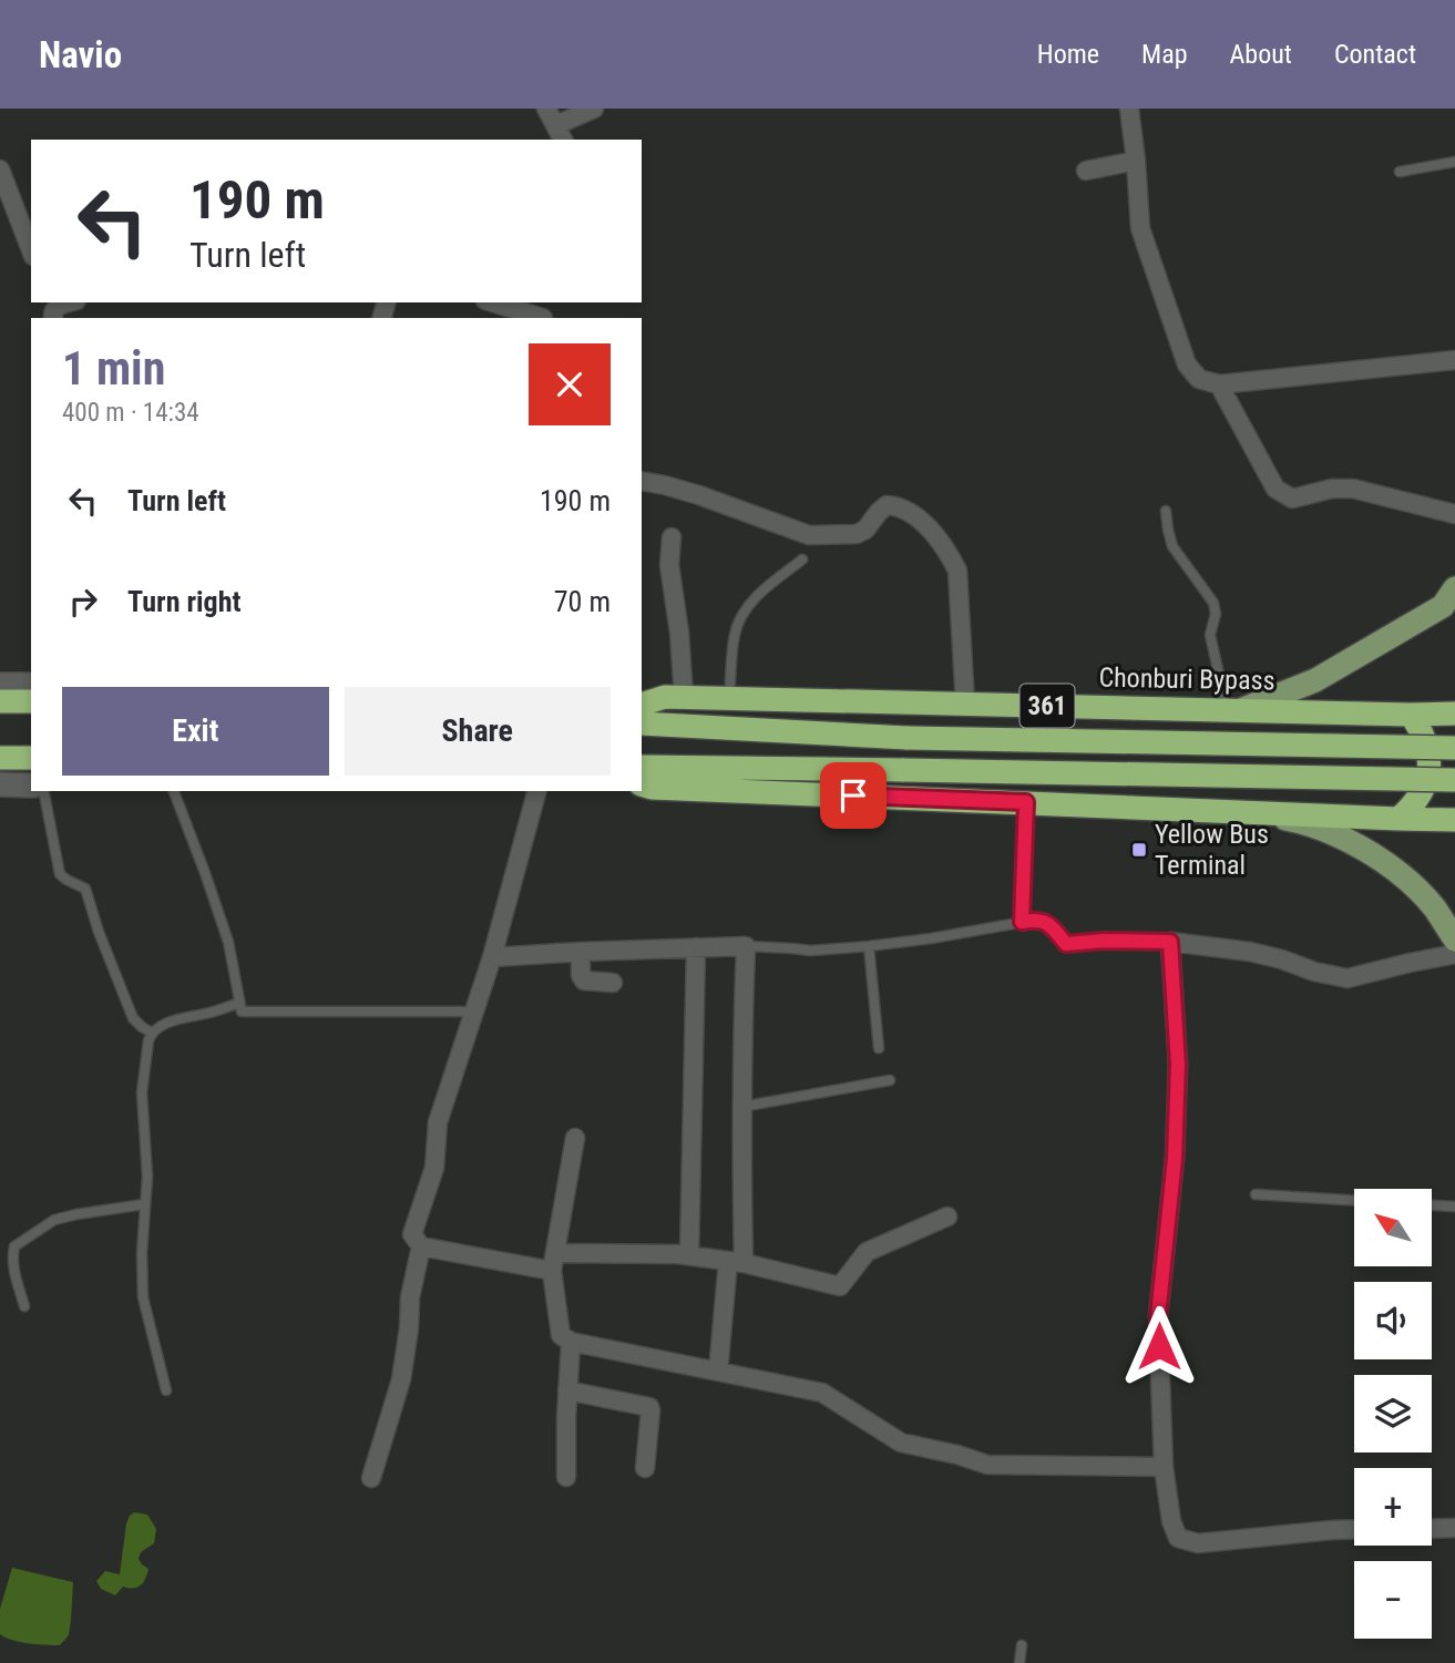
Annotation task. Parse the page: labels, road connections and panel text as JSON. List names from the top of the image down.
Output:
{
  "streets": {
    "highway": ["Chonburi Bypass", "361"]
  },
  "places": {
    "transit": ["Yellow Bus Terminal"]
  },
  "north": "top left",
  "page": {
    "header": "Navio",
    "nav": [
      "Home",
      "Map",
      "About",
      "Contact"
    ],
    "turn": ["190 m", "Turn left"],
    "heading": ["1 min", "400 m · 14:34"],
    "list": [
      {
        "name": "Turn left",
        "value": "190 m"
      },
      {
        "name": "Turn right",
        "value": "70 m"
      }
    ],
    "buttons": ["Exit", "Share"],
    "map_buttons": ["+", "−"]
  }
}
